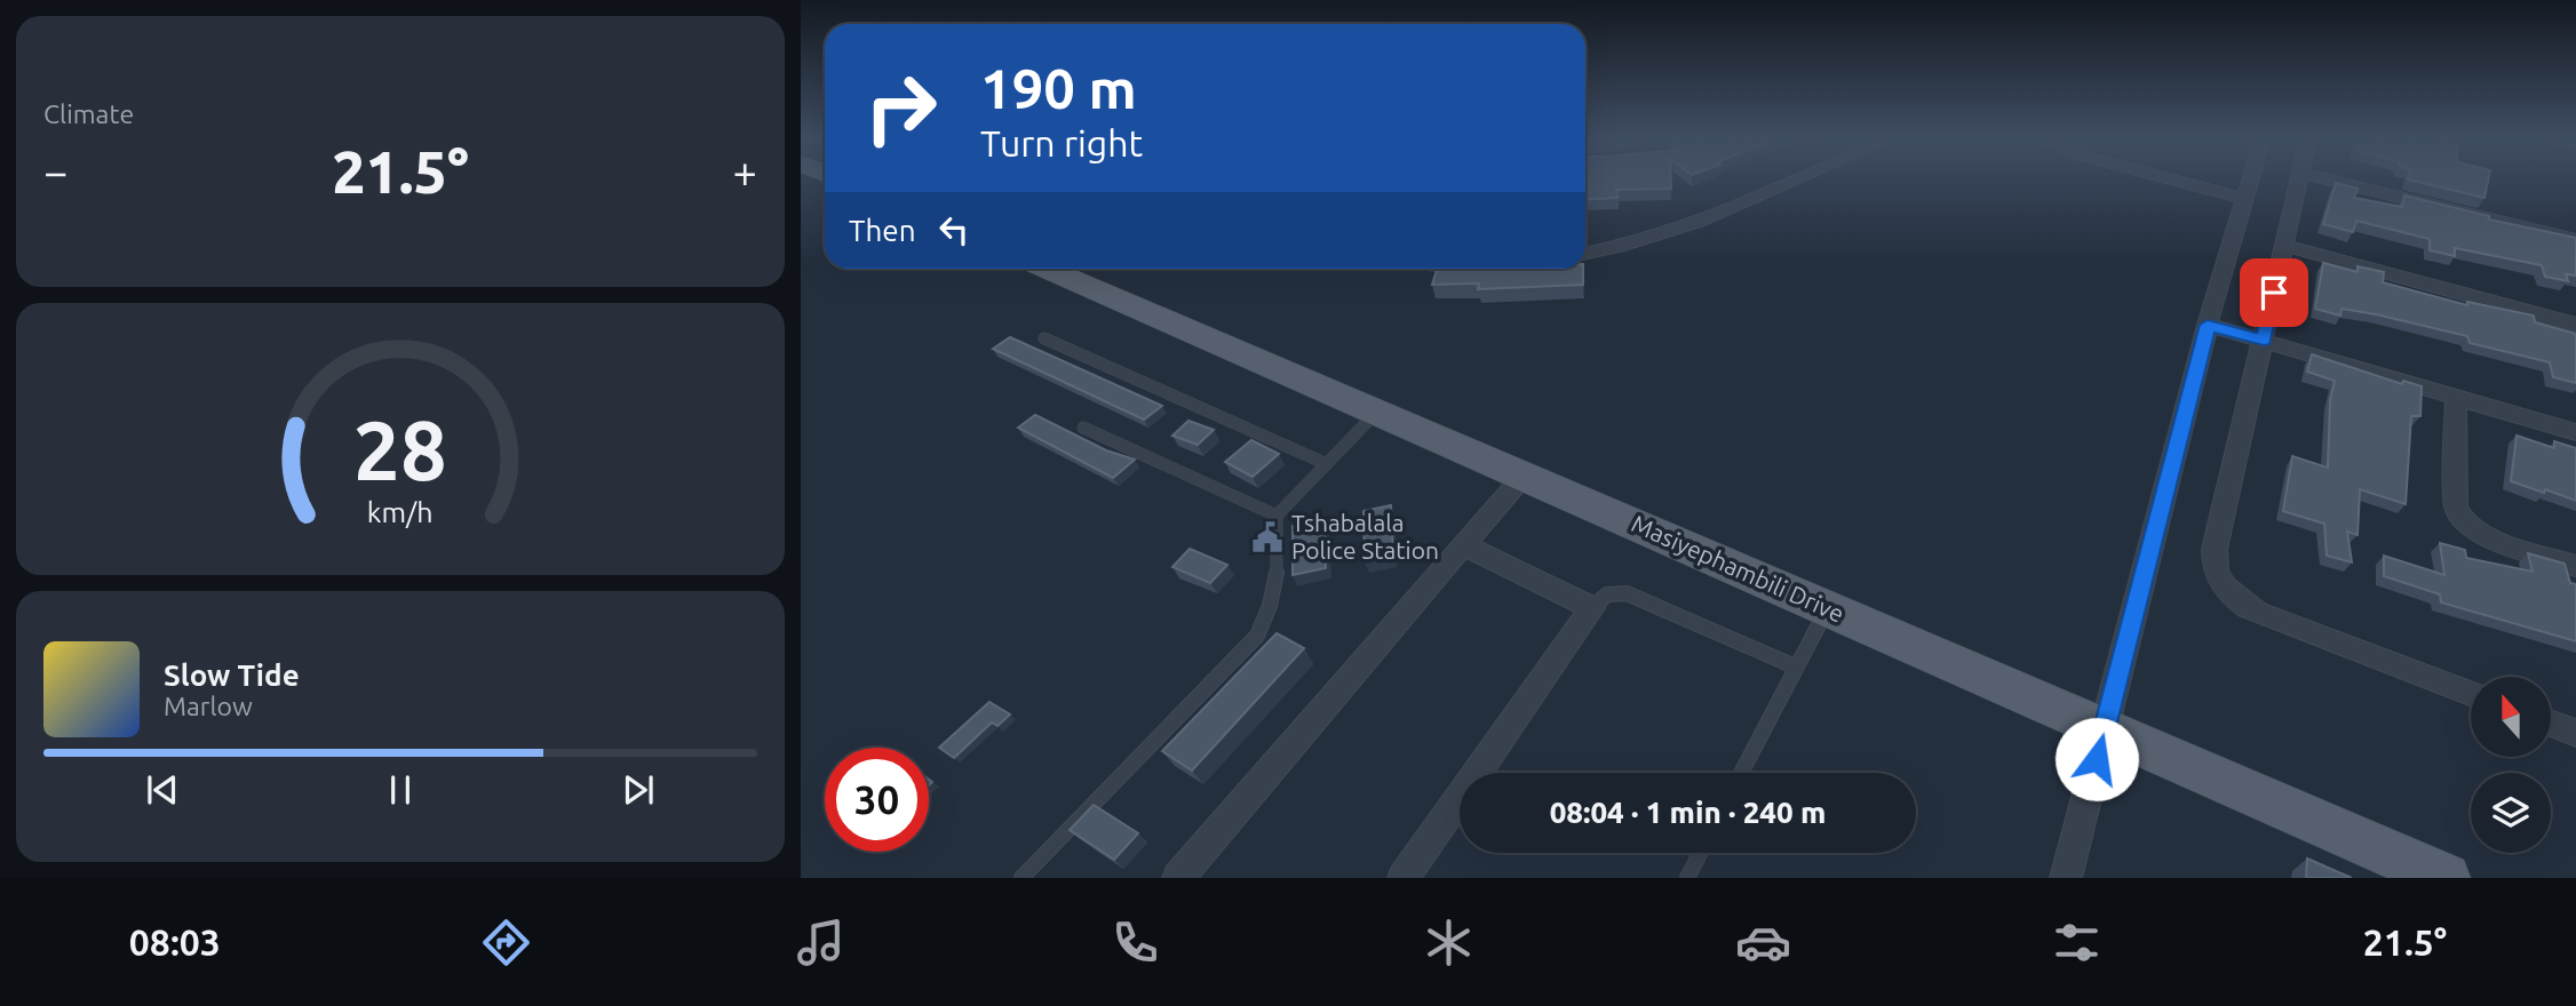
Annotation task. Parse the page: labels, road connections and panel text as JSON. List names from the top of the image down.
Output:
{
  "streets": {
    "main road": ["Masiyephambili Drive"]
  },
  "places": {
    "public building": ["Tshabalala Police Station"]
  },
  "north": "top",
  "page": {
    "tile": "Climate",
    "turn": ["190 m", "Turn right"],
    "heat": ["−", "21.5°", "+"],
    "then": "Then",
    "song": ["Slow Tide", "Marlow"],
    "limit": "30",
    "trip": "08:04 · 1 min · 240 m",
    "tabs": ["08:03", "21.5°"],
    "gauge": ["28", "km/h"]
  }
}
